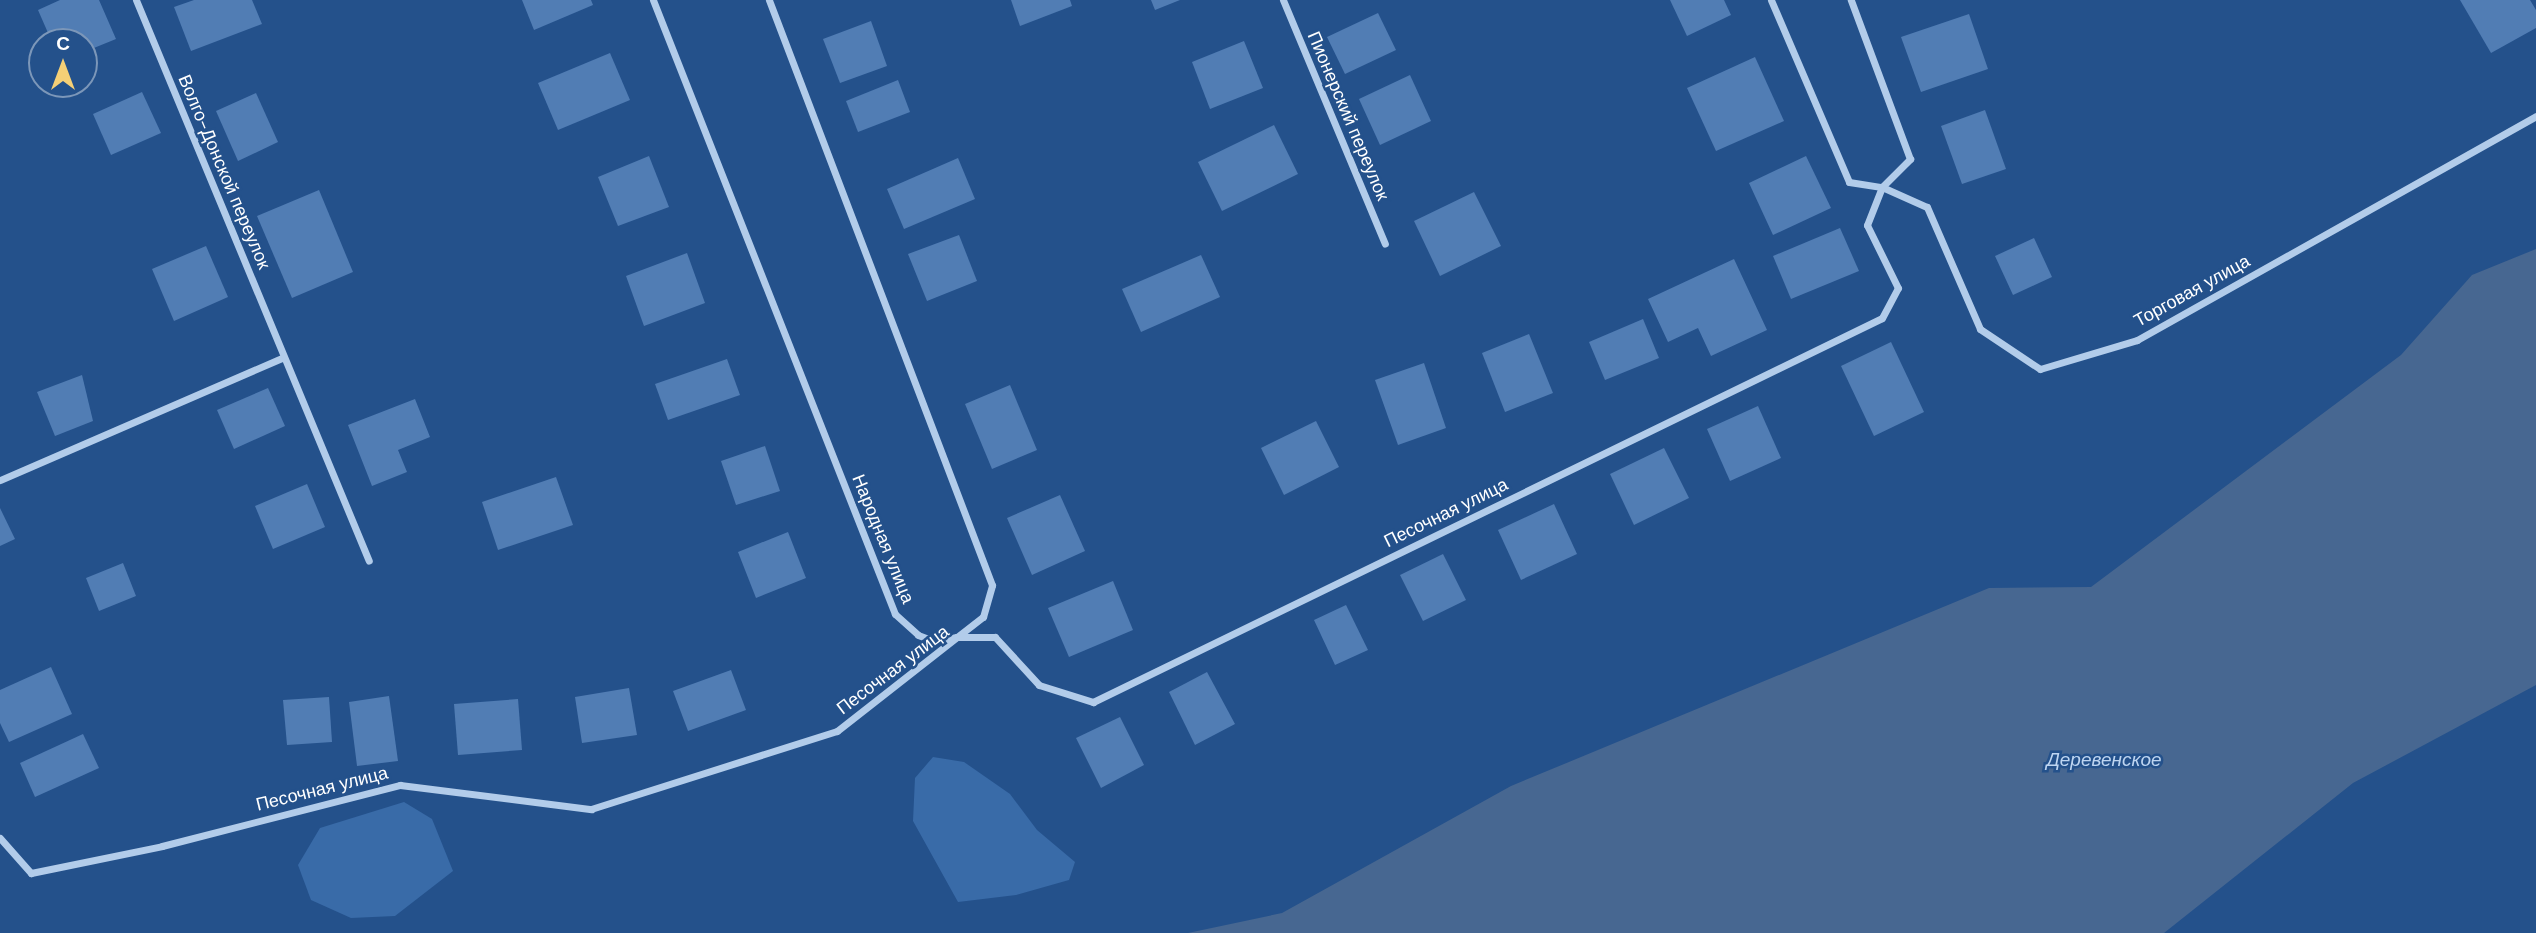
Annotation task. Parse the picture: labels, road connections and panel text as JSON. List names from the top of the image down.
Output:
{
  "streets": {
    "street": [
      "Пионерский переулок",
      "Волго-Донской переулок",
      "Торговая улица",
      "Песочная улица",
      "Народная улица"
    ]
  },
  "crossings": [
    ["Торговая улица", "Песочная улица"],
    ["Песочная улица", "Народная улица"]
  ],
  "water": ["Деревенское"],
  "north": "top"
}
